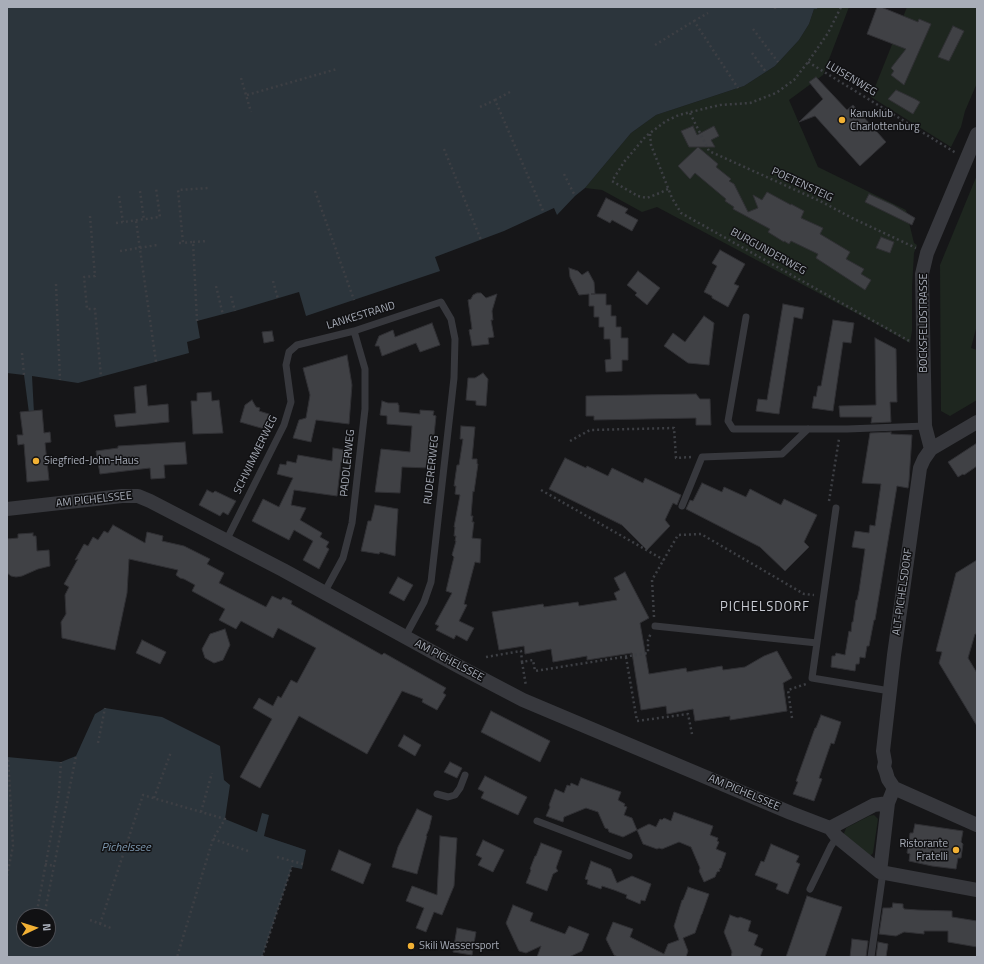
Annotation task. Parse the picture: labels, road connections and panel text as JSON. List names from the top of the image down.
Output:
{
  "streets": {
    "street": ["BOCKSFELDSTRASSE", "AM PICHELSSEE", "ALT-PICHELSDORF"],
    "lane": [
      "LANKESTRAND",
      "SCHWIMMERWEG",
      "PADDLERWEG",
      "RUDERERWEG"
    ],
    "path": ["LUISENWEG", "POETENSTEIG", "BURGUNDERWEG"]
  },
  "crossings": [
    ["LUISENWEG", "BOCKSFELDSTRASSE"],
    ["POETENSTEIG", "BOCKSFELDSTRASSE"],
    ["BURGUNDERWEG", "BOCKSFELDSTRASSE"],
    ["LANKESTRAND", "SCHWIMMERWEG"],
    ["LANKESTRAND", "PADDLERWEG"],
    ["LANKESTRAND", "RUDERERWEG"],
    ["BOCKSFELDSTRASSE", "ALT-PICHELSDORF"],
    ["SCHWIMMERWEG", "AM PICHELSSEE"],
    ["PADDLERWEG", "AM PICHELSSEE"],
    ["RUDERERWEG", "AM PICHELSSEE"]
  ],
  "districts": ["PICHELSDORF"],
  "water": ["Pichelssee"],
  "places": [
    "Kanuklub Charlottenburg",
    "Siegfried-John-Haus",
    "Ristorante Fratelli",
    "Skili Wassersport"
  ],
  "north": "right"
}
